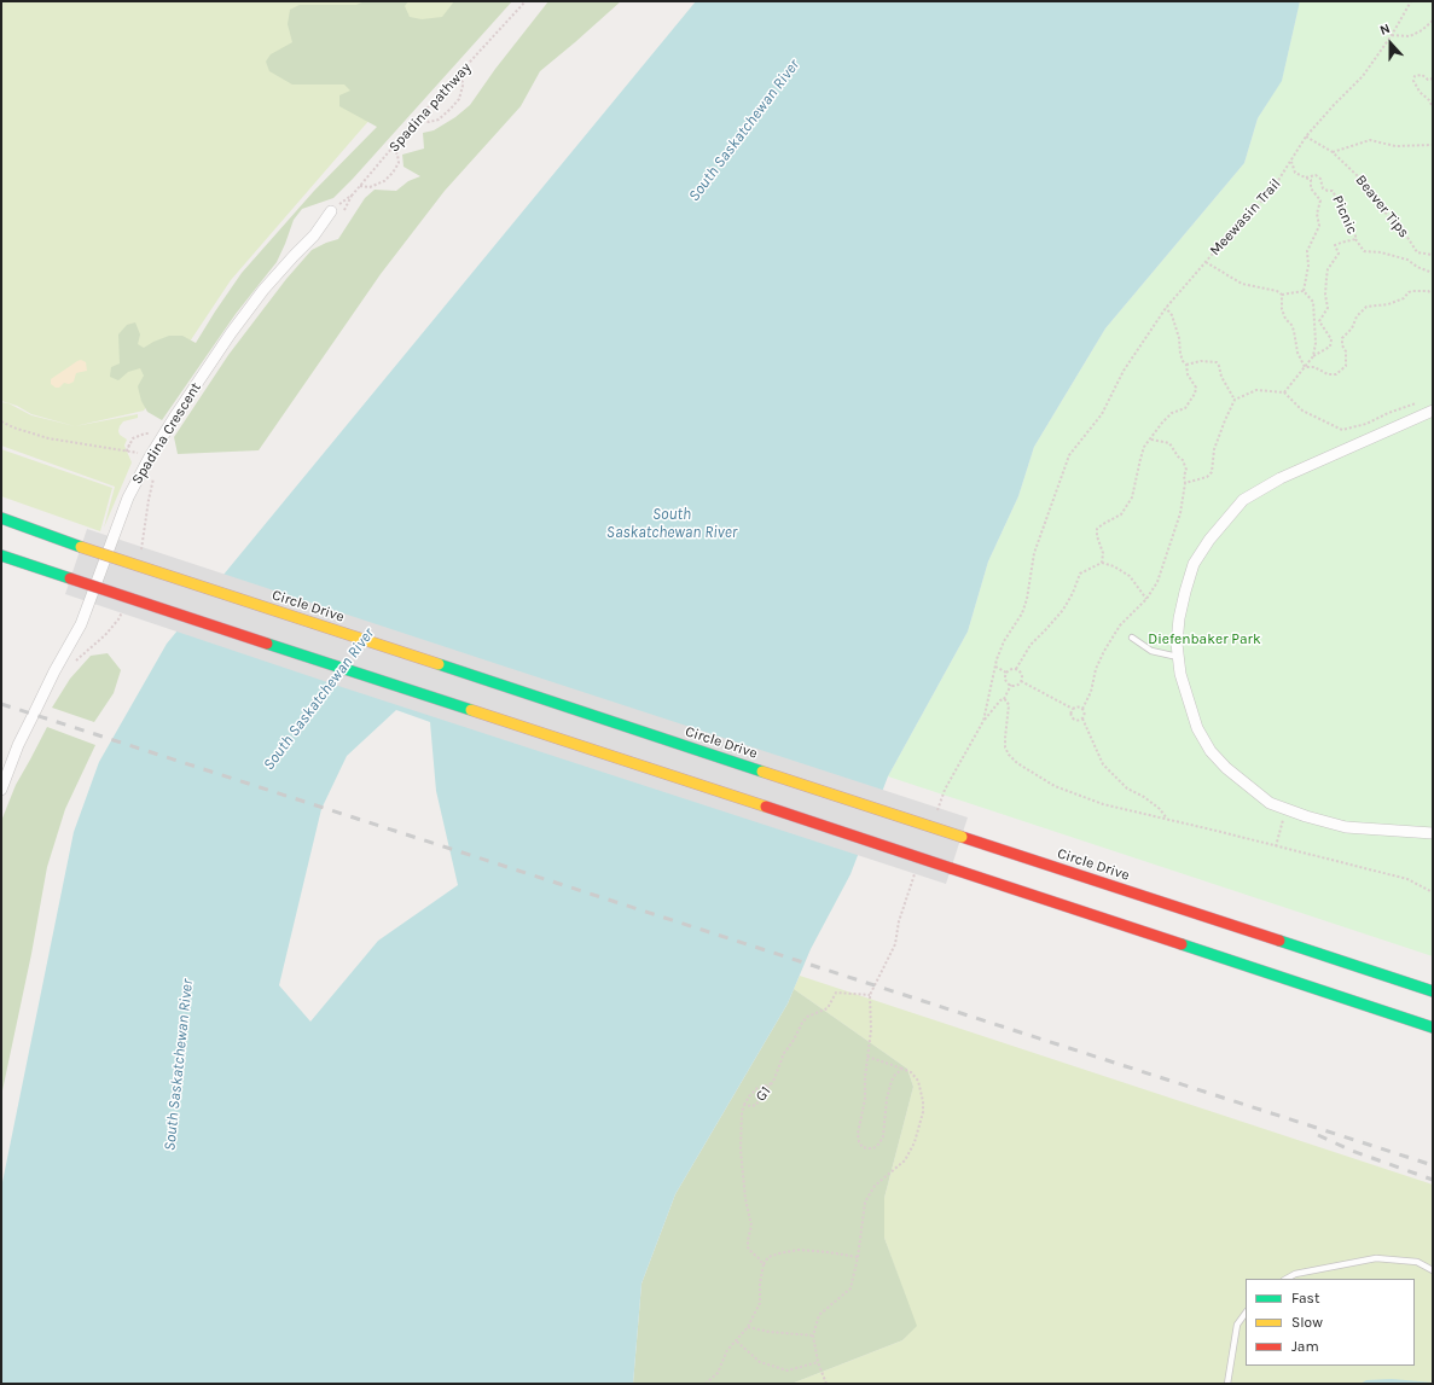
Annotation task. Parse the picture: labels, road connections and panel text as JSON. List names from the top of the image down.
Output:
{
  "streets": {
    "highway": ["Circle Drive"],
    "street": ["Spadina Crescent"],
    "path": [
      "Spadina pathway",
      "Beaver Tips",
      "Picnic",
      "Meewasin Trail",
      "G1"
    ]
  },
  "crossings": [
    ["Spadina pathway", "Spadina Crescent"],
    ["Beaver Tips", "Meewasin Trail"]
  ],
  "water": ["South Saskatchewan River"],
  "parks": ["Diefenbaker Park"],
  "legend": ["Fast", "Slow", "Jam"],
  "north": "top"
}
